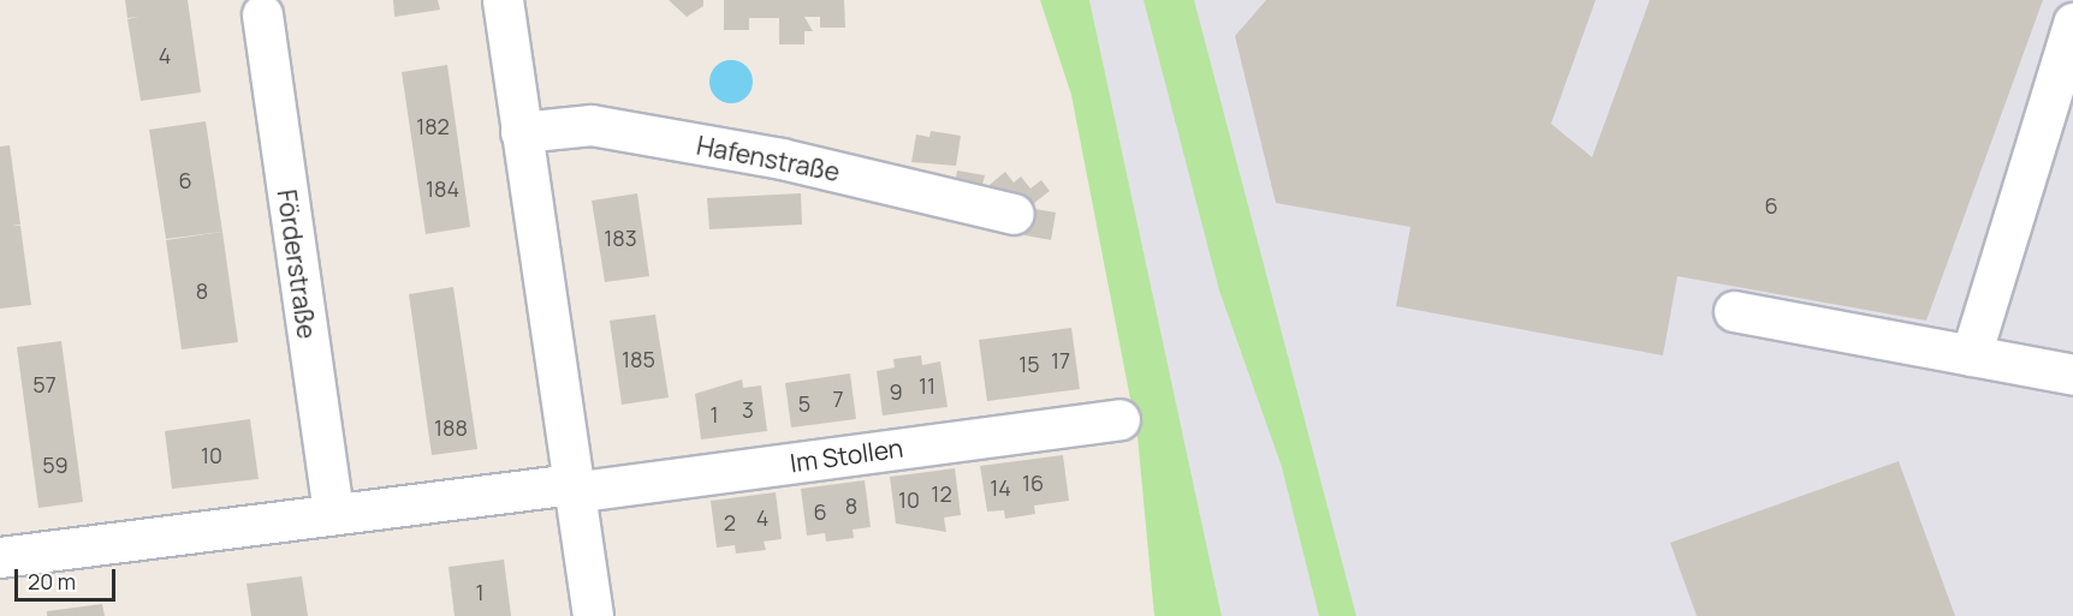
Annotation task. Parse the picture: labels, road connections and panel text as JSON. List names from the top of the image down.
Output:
{
  "streets": {
    "street": ["Hafenstraße", "Förderstraße", "Im Stollen"]
  },
  "house_numbers": [
    "4",
    "182",
    "6",
    "184",
    "6",
    "183",
    "8",
    "185",
    "17",
    "15",
    "57",
    "11",
    "9",
    "7",
    "5",
    "3",
    "1",
    "188",
    "10",
    "59",
    "16",
    "14",
    "12",
    "10",
    "8",
    "6",
    "4",
    "2",
    "1"
  ],
  "scale_bar": "20 m"
}
